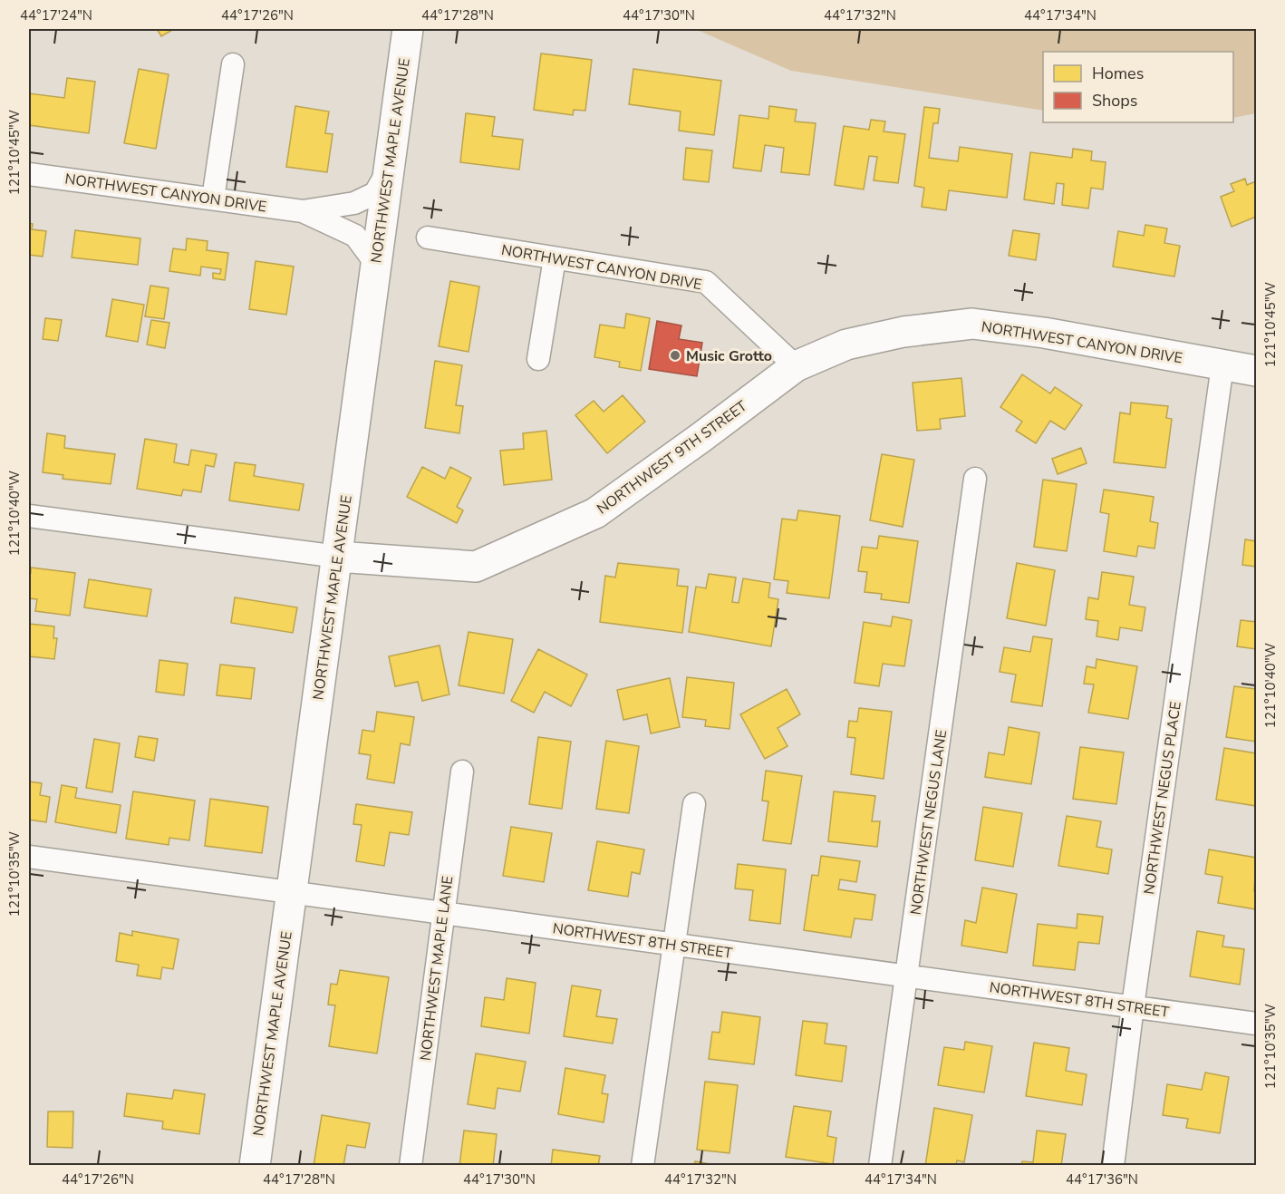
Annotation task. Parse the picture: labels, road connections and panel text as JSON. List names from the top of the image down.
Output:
{
  "streets": {
    "main road": ["NORTHWEST MAPLE AVENUE", "NORTHWEST CANYON DRIVE", "NORTHWEST 9TH STREET"],
    "street": [
      "NORTHWEST NEGUS PLACE",
      "NORTHWEST NEGUS LANE",
      "NORTHWEST 8TH STREET",
      "NORTHWEST MAPLE LANE"
    ]
  },
  "crossings": [
    ["NORTHWEST MAPLE AVENUE", "NORTHWEST CANYON DRIVE"],
    ["NORTHWEST MAPLE AVENUE", "NORTHWEST 9TH STREET"],
    ["NORTHWEST MAPLE AVENUE", "NORTHWEST 8TH STREET"],
    ["NORTHWEST CANYON DRIVE", "NORTHWEST 9TH STREET"],
    ["NORTHWEST CANYON DRIVE", "NORTHWEST NEGUS PLACE"],
    ["NORTHWEST NEGUS PLACE", "NORTHWEST 8TH STREET"],
    ["NORTHWEST NEGUS LANE", "NORTHWEST 8TH STREET"],
    ["NORTHWEST 8TH STREET", "NORTHWEST MAPLE LANE"]
  ],
  "places": ["Music Grotto"],
  "legend": ["Homes", "Shops"],
  "coordinates": [
    "44°17'24\"N",
    "44°17'26\"N",
    "44°17'28\"N",
    "44°17'30\"N",
    "44°17'32\"N",
    "44°17'34\"N",
    "121°10'45\"W",
    "121°10'40\"W",
    "121°10'35\"W",
    "44°17'36\"N"
  ]
}
